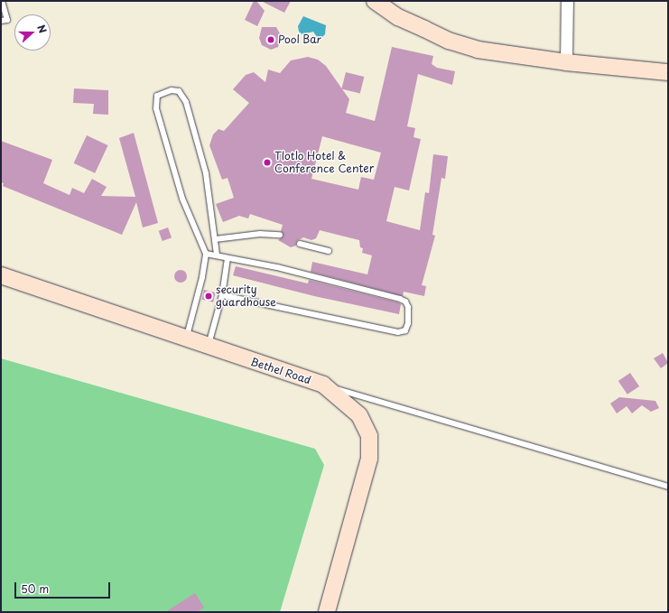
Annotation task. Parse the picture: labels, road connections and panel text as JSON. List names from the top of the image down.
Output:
{
  "streets": {
    "street": ["Bethel Road"]
  },
  "places": ["Pool Bar", "Tlotlo Hotel & Conference Center", "security guardhouse"],
  "scale_bar": "50 m",
  "north": "right"
}
